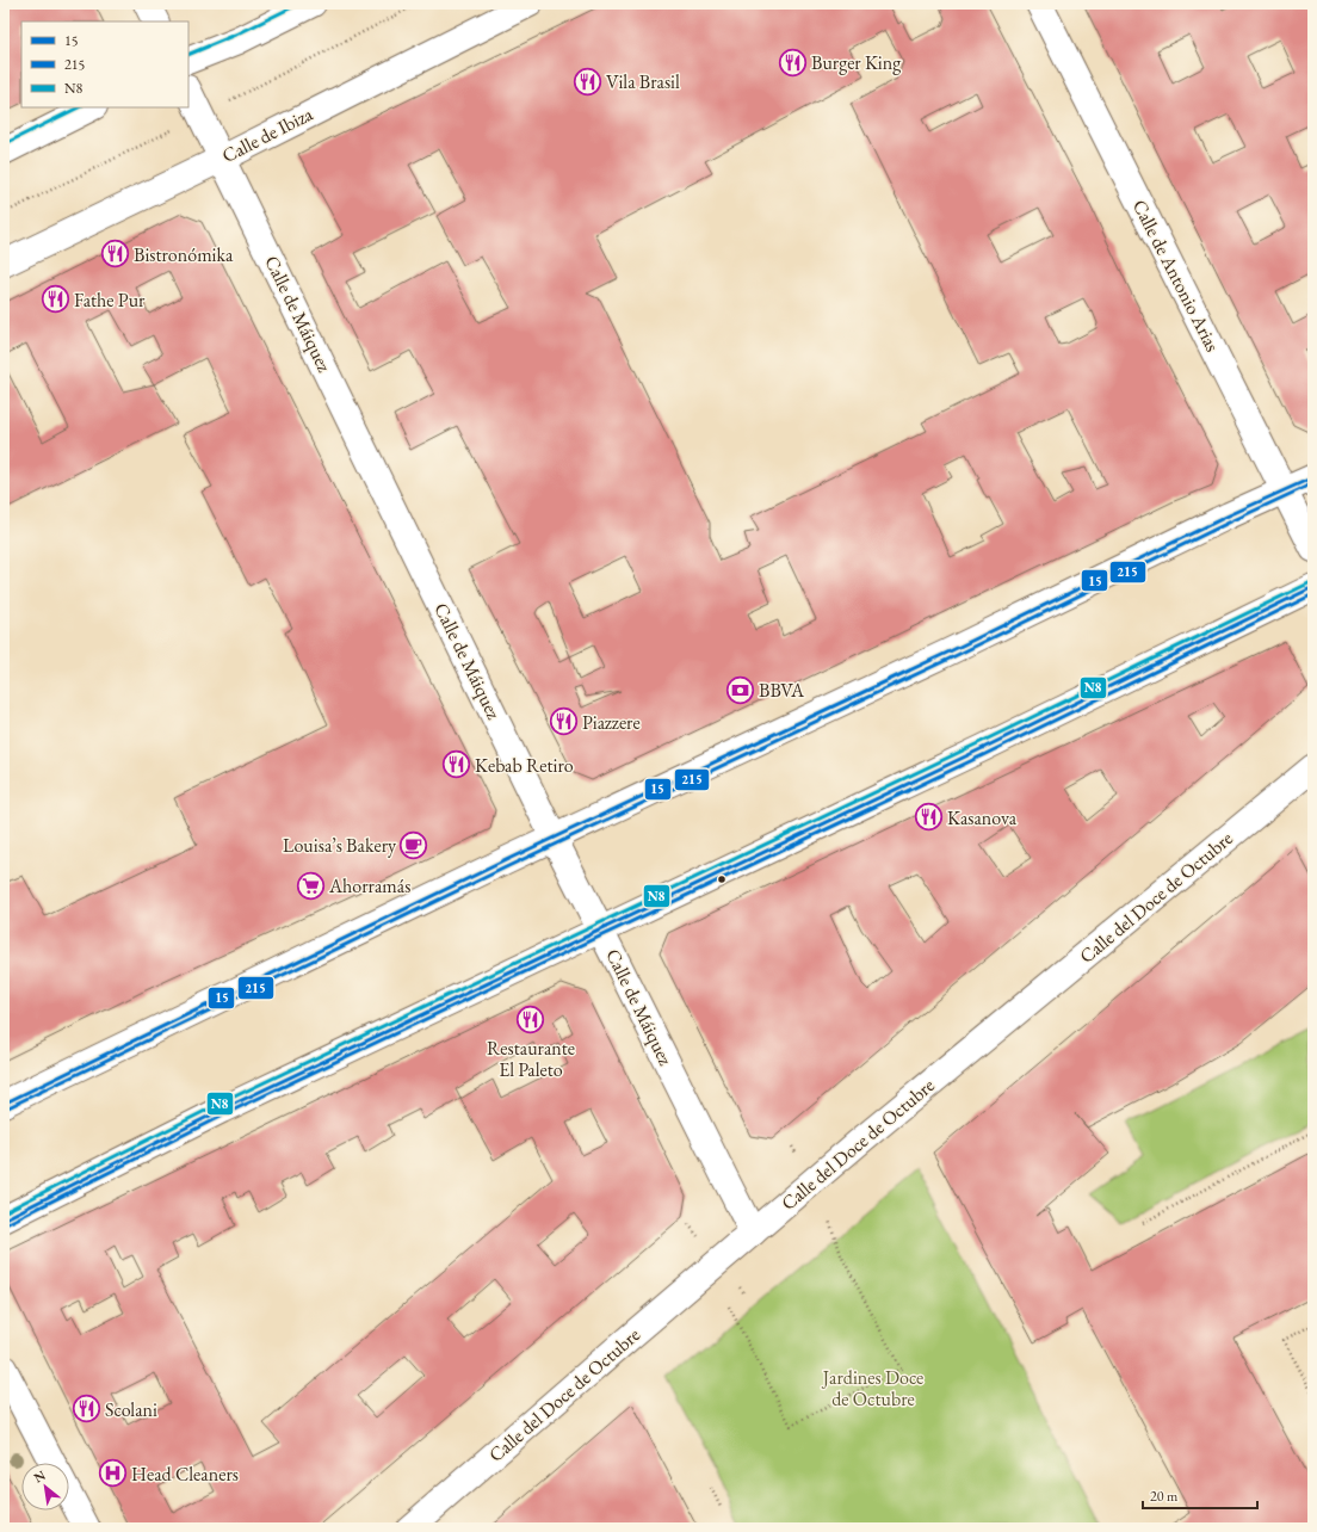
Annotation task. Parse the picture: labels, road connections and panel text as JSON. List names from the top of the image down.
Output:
{
  "streets": {
    "street": [
      "Calle de Ibiza",
      "Calle de Antonio Arias",
      "Calle de Máiquez",
      "Calle del Doce de Octubre"
    ]
  },
  "crossings": [
    ["Calle de Ibiza", "Calle de Máiquez"],
    ["Calle de Máiquez", "Calle del Doce de Octubre"]
  ],
  "parks": ["Jardines Doce de Octubre"],
  "places": {
    "restaurant": [
      "Burger King",
      "Vila Brasil",
      "Bistronómika",
      "Fathe Pur",
      "Piazzere",
      "Kebab Retiro",
      "Kasanova",
      "Restaurante El Paleto",
      "Scolani"
    ],
    "bank": ["BBVA"],
    "cafe": ["Louisa’s Bakery"],
    "supermarket": ["Ahorramás"],
    "hospital": ["Head Cleaners"]
  },
  "lines": ["transit line N8", "transit line 15", "transit line 215"],
  "legend": ["15", "215", "N8"],
  "scale_bar": "20 m",
  "north": "top left"
}
